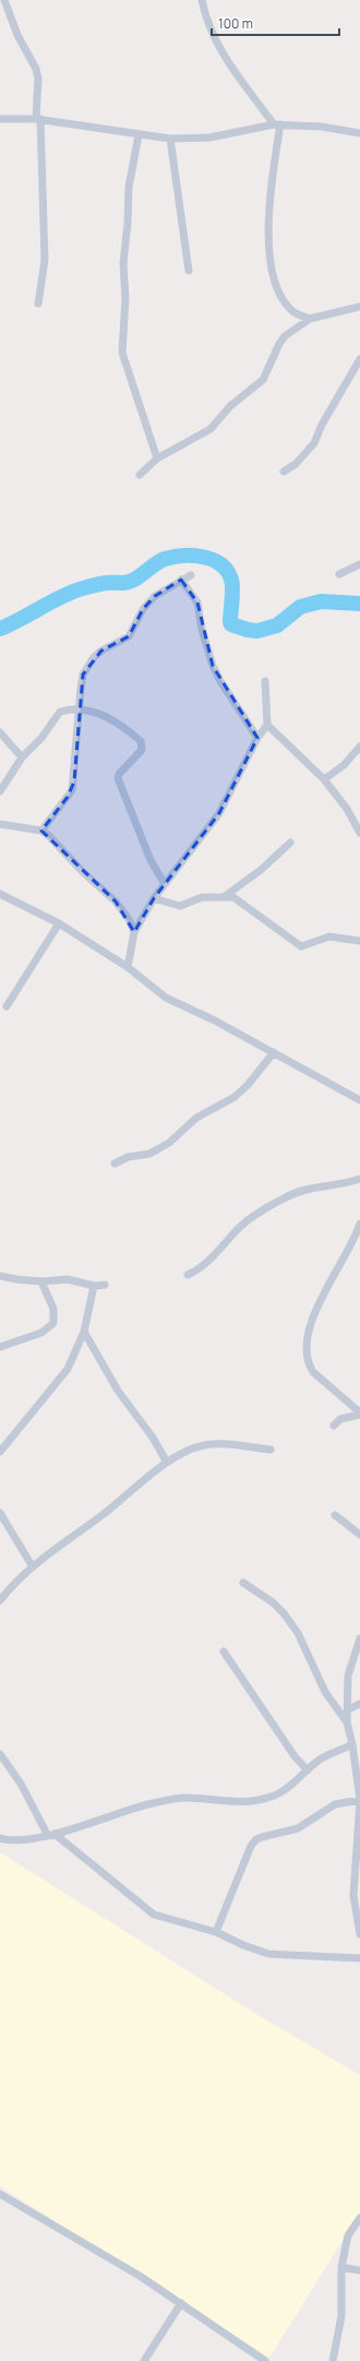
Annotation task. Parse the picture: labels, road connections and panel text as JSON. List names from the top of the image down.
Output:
{
  "scale_bar": "100 m"
}
